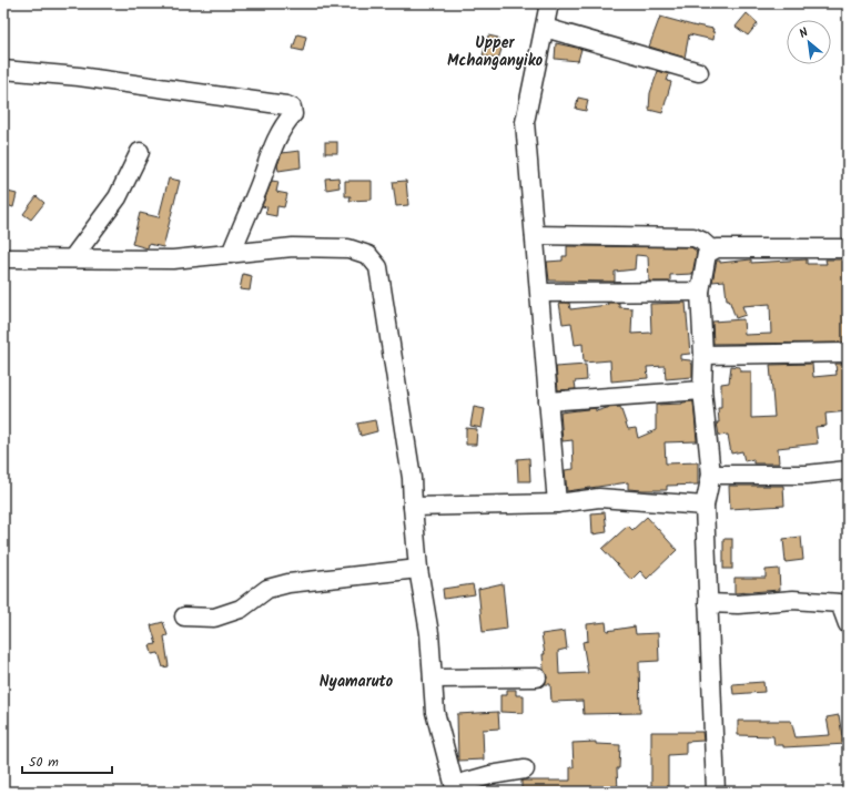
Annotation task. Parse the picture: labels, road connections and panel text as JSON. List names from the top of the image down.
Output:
{
  "districts": ["Upper Mchanganyiko", "Nyamaruto"],
  "scale_bar": "50 m",
  "north": "top left"
}
